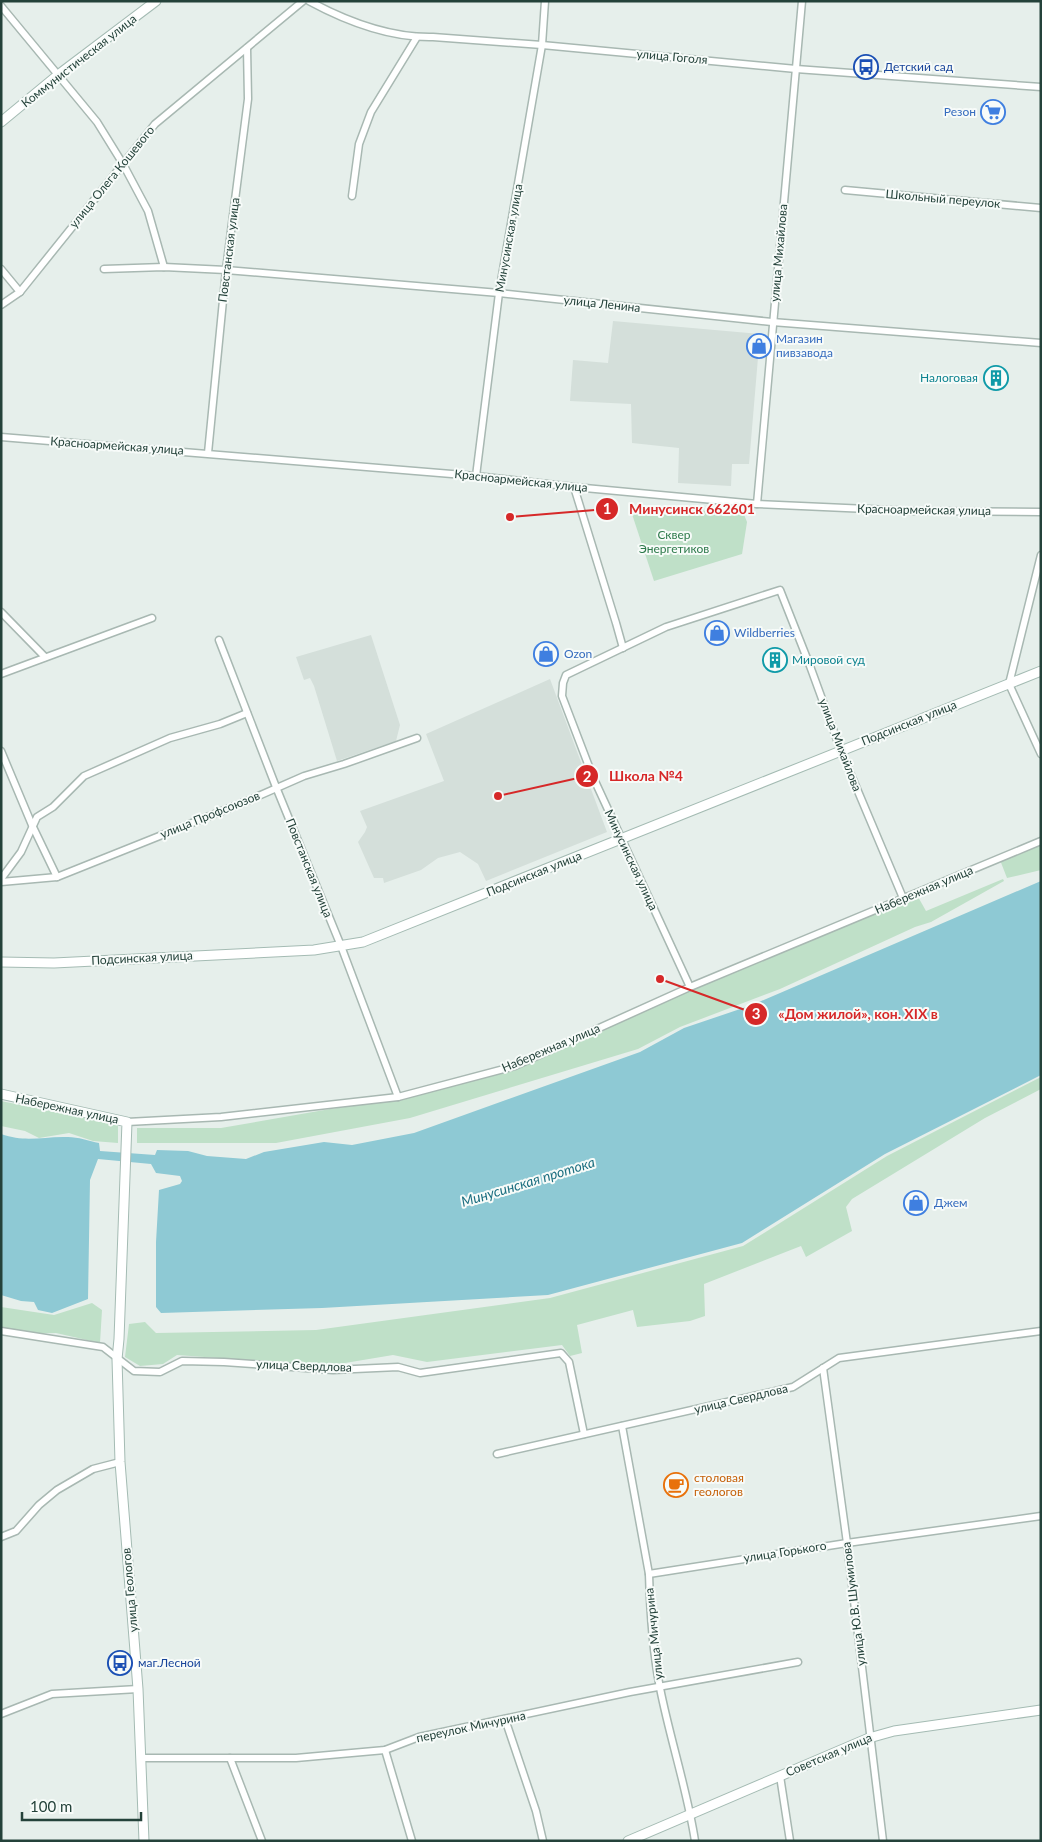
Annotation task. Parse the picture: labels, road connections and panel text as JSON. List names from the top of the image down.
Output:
{
  "streets": {
    "street": [
      "улица Гоголя",
      "Коммунистическая улица",
      "улица Олега Кошевого",
      "Школьный переулок",
      "Минусинская улица",
      "Повстанская улица",
      "улица Михайлова",
      "улица Ленина",
      "Красноармейская улица",
      "Подсинская улица",
      "улица Профсоюзов",
      "Набережная улица",
      "улица Свердлова",
      "улица Горького",
      "улица Геологов",
      "улица Ю.В. Шумилова",
      "улица Мичурина",
      "переулок Мичурина",
      "Советская улица"
    ]
  },
  "crossings": [
    ["улица Гоголя", "Минусинская улица"],
    ["улица Гоголя", "улица Михайлова"],
    ["улица Олега Кошевого", "Повстанская улица"],
    ["Минусинская улица", "улица Михайлова"],
    ["Минусинская улица", "улица Ленина"],
    ["Минусинская улица", "Красноармейская улица"],
    ["Минусинская улица", "Подсинская улица"],
    ["Минусинская улица", "Набережная улица"],
    ["Повстанская улица", "улица Ленина"],
    ["Повстанская улица", "Красноармейская улица"],
    ["Повстанская улица", "Подсинская улица"],
    ["Повстанская улица", "улица Профсоюзов"],
    ["Повстанская улица", "Набережная улица"],
    ["улица Михайлова", "улица Ленина"],
    ["улица Михайлова", "Красноармейская улица"],
    ["улица Михайлова", "Подсинская улица"],
    ["улица Михайлова", "Набережная улица"],
    ["Набережная улица", "улица Геологов"],
    ["улица Свердлова", "улица Геологов"],
    ["улица Свердлова", "улица Ю.В. Шумилова"],
    ["улица Свердлова", "улица Мичурина"],
    ["улица Горького", "улица Ю.В. Шумилова"],
    ["улица Горького", "улица Мичурина"],
    ["улица Геологов", "переулок Мичурина"],
    ["улица Ю.В. Шумилова", "Советская улица"],
    ["улица Мичурина", "переулок Мичурина"],
    ["улица Мичурина", "Советская улица"]
  ],
  "water": ["Минусинская протока"],
  "parks": ["Сквер Энергетиков"],
  "places": {
    "bus stop": ["Детский сад", "маг.Лесной"],
    "supermarket": ["Резон"],
    "shop": [
      "Магазин пивзавода",
      "Wildberries",
      "Ozon",
      "Джем"
    ],
    "building": ["Налоговая", "Мировой суд"],
    "other": ["Минусинск 662601", "Школа №4", "«Дом жилой», кон. ХIХ в"],
    "cafe": ["столовая геологов"]
  },
  "scale_bar": "100 m"
}
